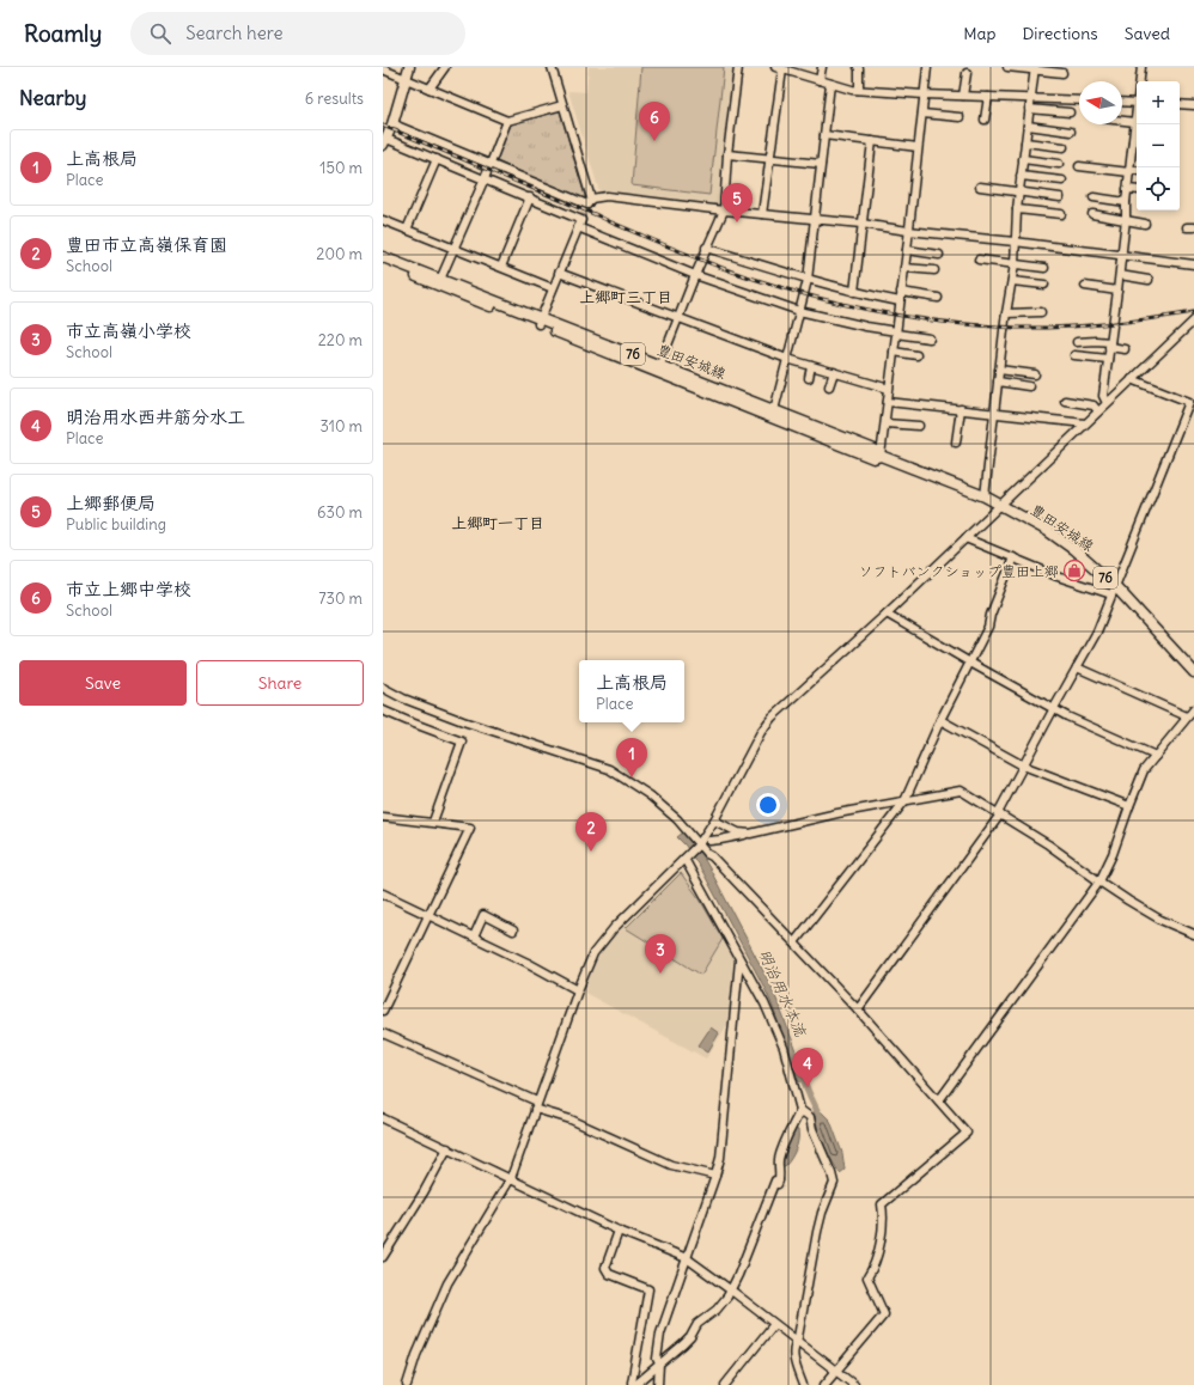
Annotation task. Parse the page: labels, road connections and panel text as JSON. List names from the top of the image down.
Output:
{
  "streets": {
    "main road": ["76", "豊田安城線"]
  },
  "districts": ["上郷町三丁目", "上郷町一丁目"],
  "water": ["明治用水本流"],
  "places": {
    "shop": ["ソフトバンクショップ豊田上郷"]
  },
  "north": "left",
  "page": {
    "header": "Roamly",
    "search": "Search here",
    "nav": ["Map", "Directions", "Saved"],
    "heading": ["Nearby", "6 results"],
    "map_buttons": ["+", "−"],
    "pins": [
      "6",
      "5",
      "1",
      "2",
      "3",
      "4"
    ],
    "list": [
      {
        "mark": "1",
        "name": "上高根局",
        "note": "Place",
        "value": "150 m"
      },
      {
        "mark": "2",
        "name": "豊田市立高嶺保育園",
        "note": "School",
        "value": "200 m"
      },
      {
        "mark": "3",
        "name": "市立高嶺小学校",
        "note": "School",
        "value": "220 m"
      },
      {
        "mark": "4",
        "name": "明治用水西井筋分水工",
        "note": "Place",
        "value": "310 m"
      },
      {
        "mark": "5",
        "name": "上郷郵便局",
        "note": "Public building",
        "value": "630 m"
      },
      {
        "mark": "6",
        "name": "市立上郷中学校",
        "note": "School",
        "value": "730 m"
      }
    ],
    "buttons": ["Save", "Share"],
    "popup": ["上高根局", "Place"]
  }
}
